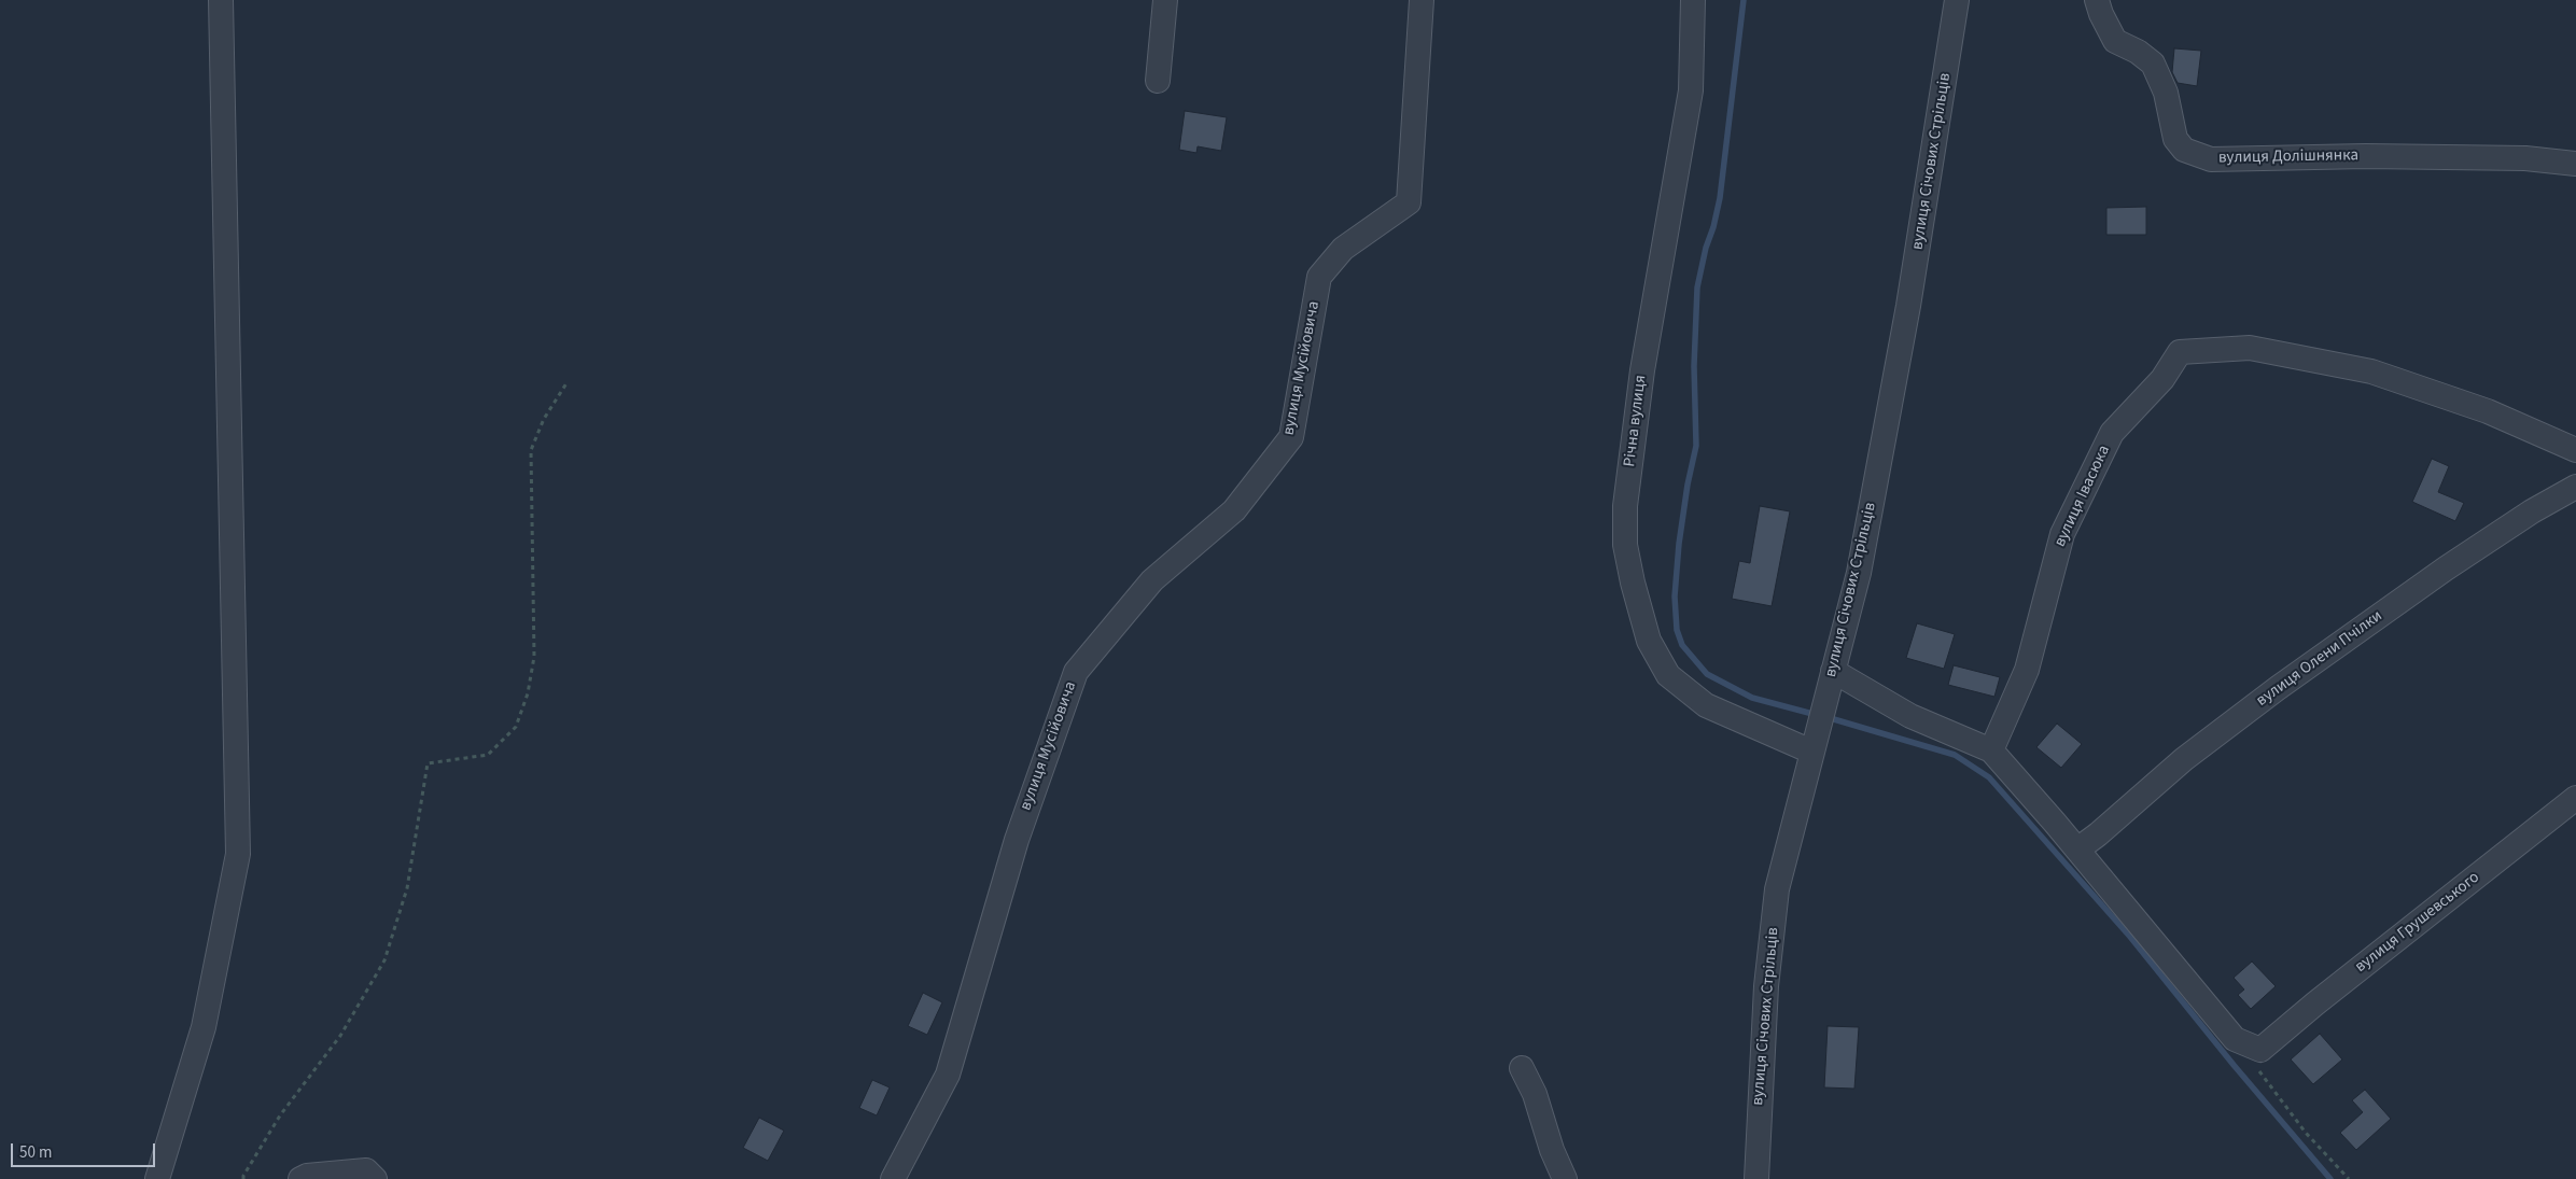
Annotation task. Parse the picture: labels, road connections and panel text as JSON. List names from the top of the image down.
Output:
{
  "streets": {
    "street": [
      "вулиця Долішнянка",
      "вулиця Січових Стрільців",
      "вулиця Мусійовича",
      "Річна вулиця",
      "вулиця Івасюка",
      "вулиця Олени Пчілки",
      "вулиця Грушевського"
    ]
  },
  "crossings": [
    ["вулиця Січових Стрільців", "Річна вулиця"]
  ],
  "scale_bar": "50 m"
}
